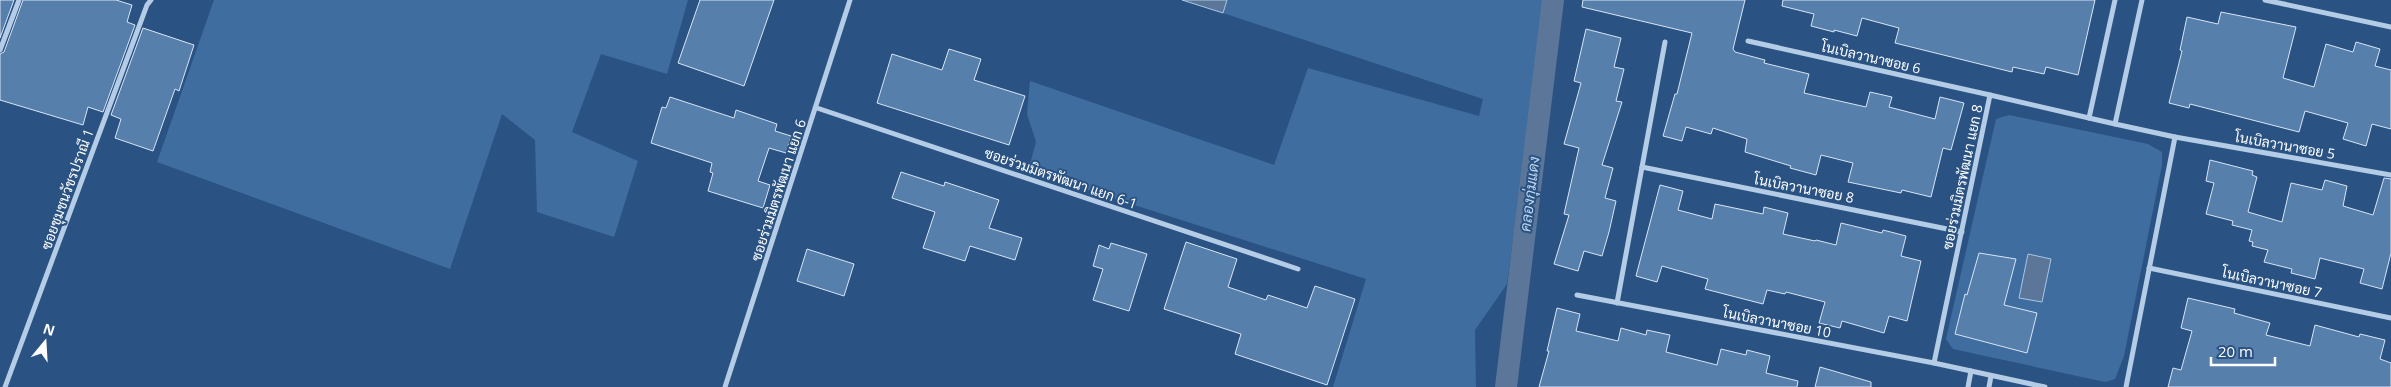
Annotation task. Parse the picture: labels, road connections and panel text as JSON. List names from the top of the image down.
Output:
{
  "streets": {
    "street": [
      "โนเบิลวานาซอย 6",
      "โนเบิลวานาซอย 5",
      "ซอยร่วมมิตรพัฒนา แยก 8",
      "ซอยร่วมมิตรพัฒนา แยก 6-1",
      "โนเบิลวานาซอย 8",
      "ซอยชุมชนวัชรปราณี 1",
      "ซอยร่วมมิตรพัฒนา แยก 6",
      "โนเบิลวานาซอย 7",
      "โนเบิลวานาซอย 10"
    ]
  },
  "crossings": [
    ["โนเบิลวานาซอย 6", "ซอยร่วมมิตรพัฒนา แยก 8"],
    ["ซอยร่วมมิตรพัฒนา แยก 8", "โนเบิลวานาซอย 8"],
    ["ซอยร่วมมิตรพัฒนา แยก 8", "โนเบิลวานาซอย 10"],
    ["ซอยร่วมมิตรพัฒนา แยก 6-1", "ซอยร่วมมิตรพัฒนา แยก 6"]
  ],
  "water": ["คลองกุ่มแดง"],
  "scale_bar": "20 m",
  "north": "top"
}
